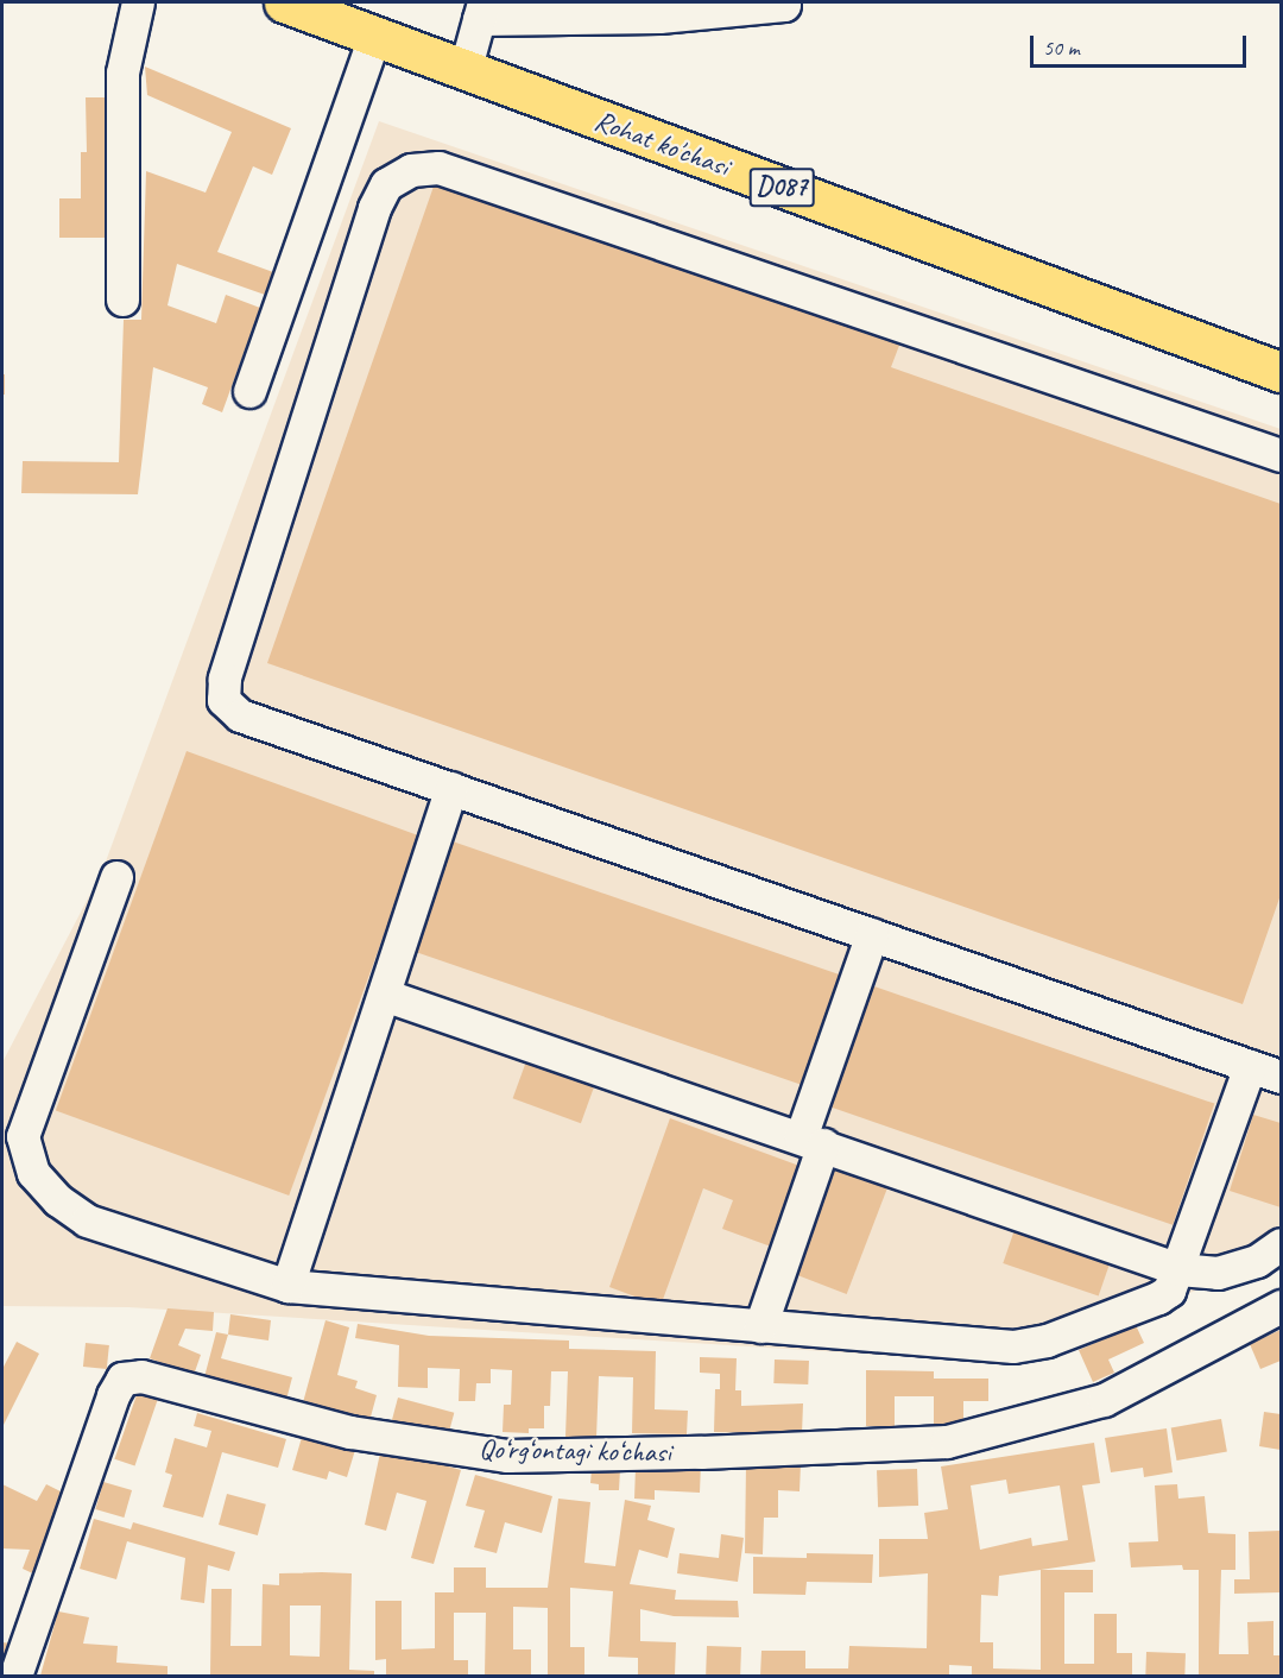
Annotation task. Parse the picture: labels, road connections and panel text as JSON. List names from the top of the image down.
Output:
{
  "streets": {
    "main road": ["Rohat ko'chasi", "D087"],
    "street": ["Qo‘rg‘ontagi ko‘chasi"]
  },
  "scale_bar": "50 m"
}
